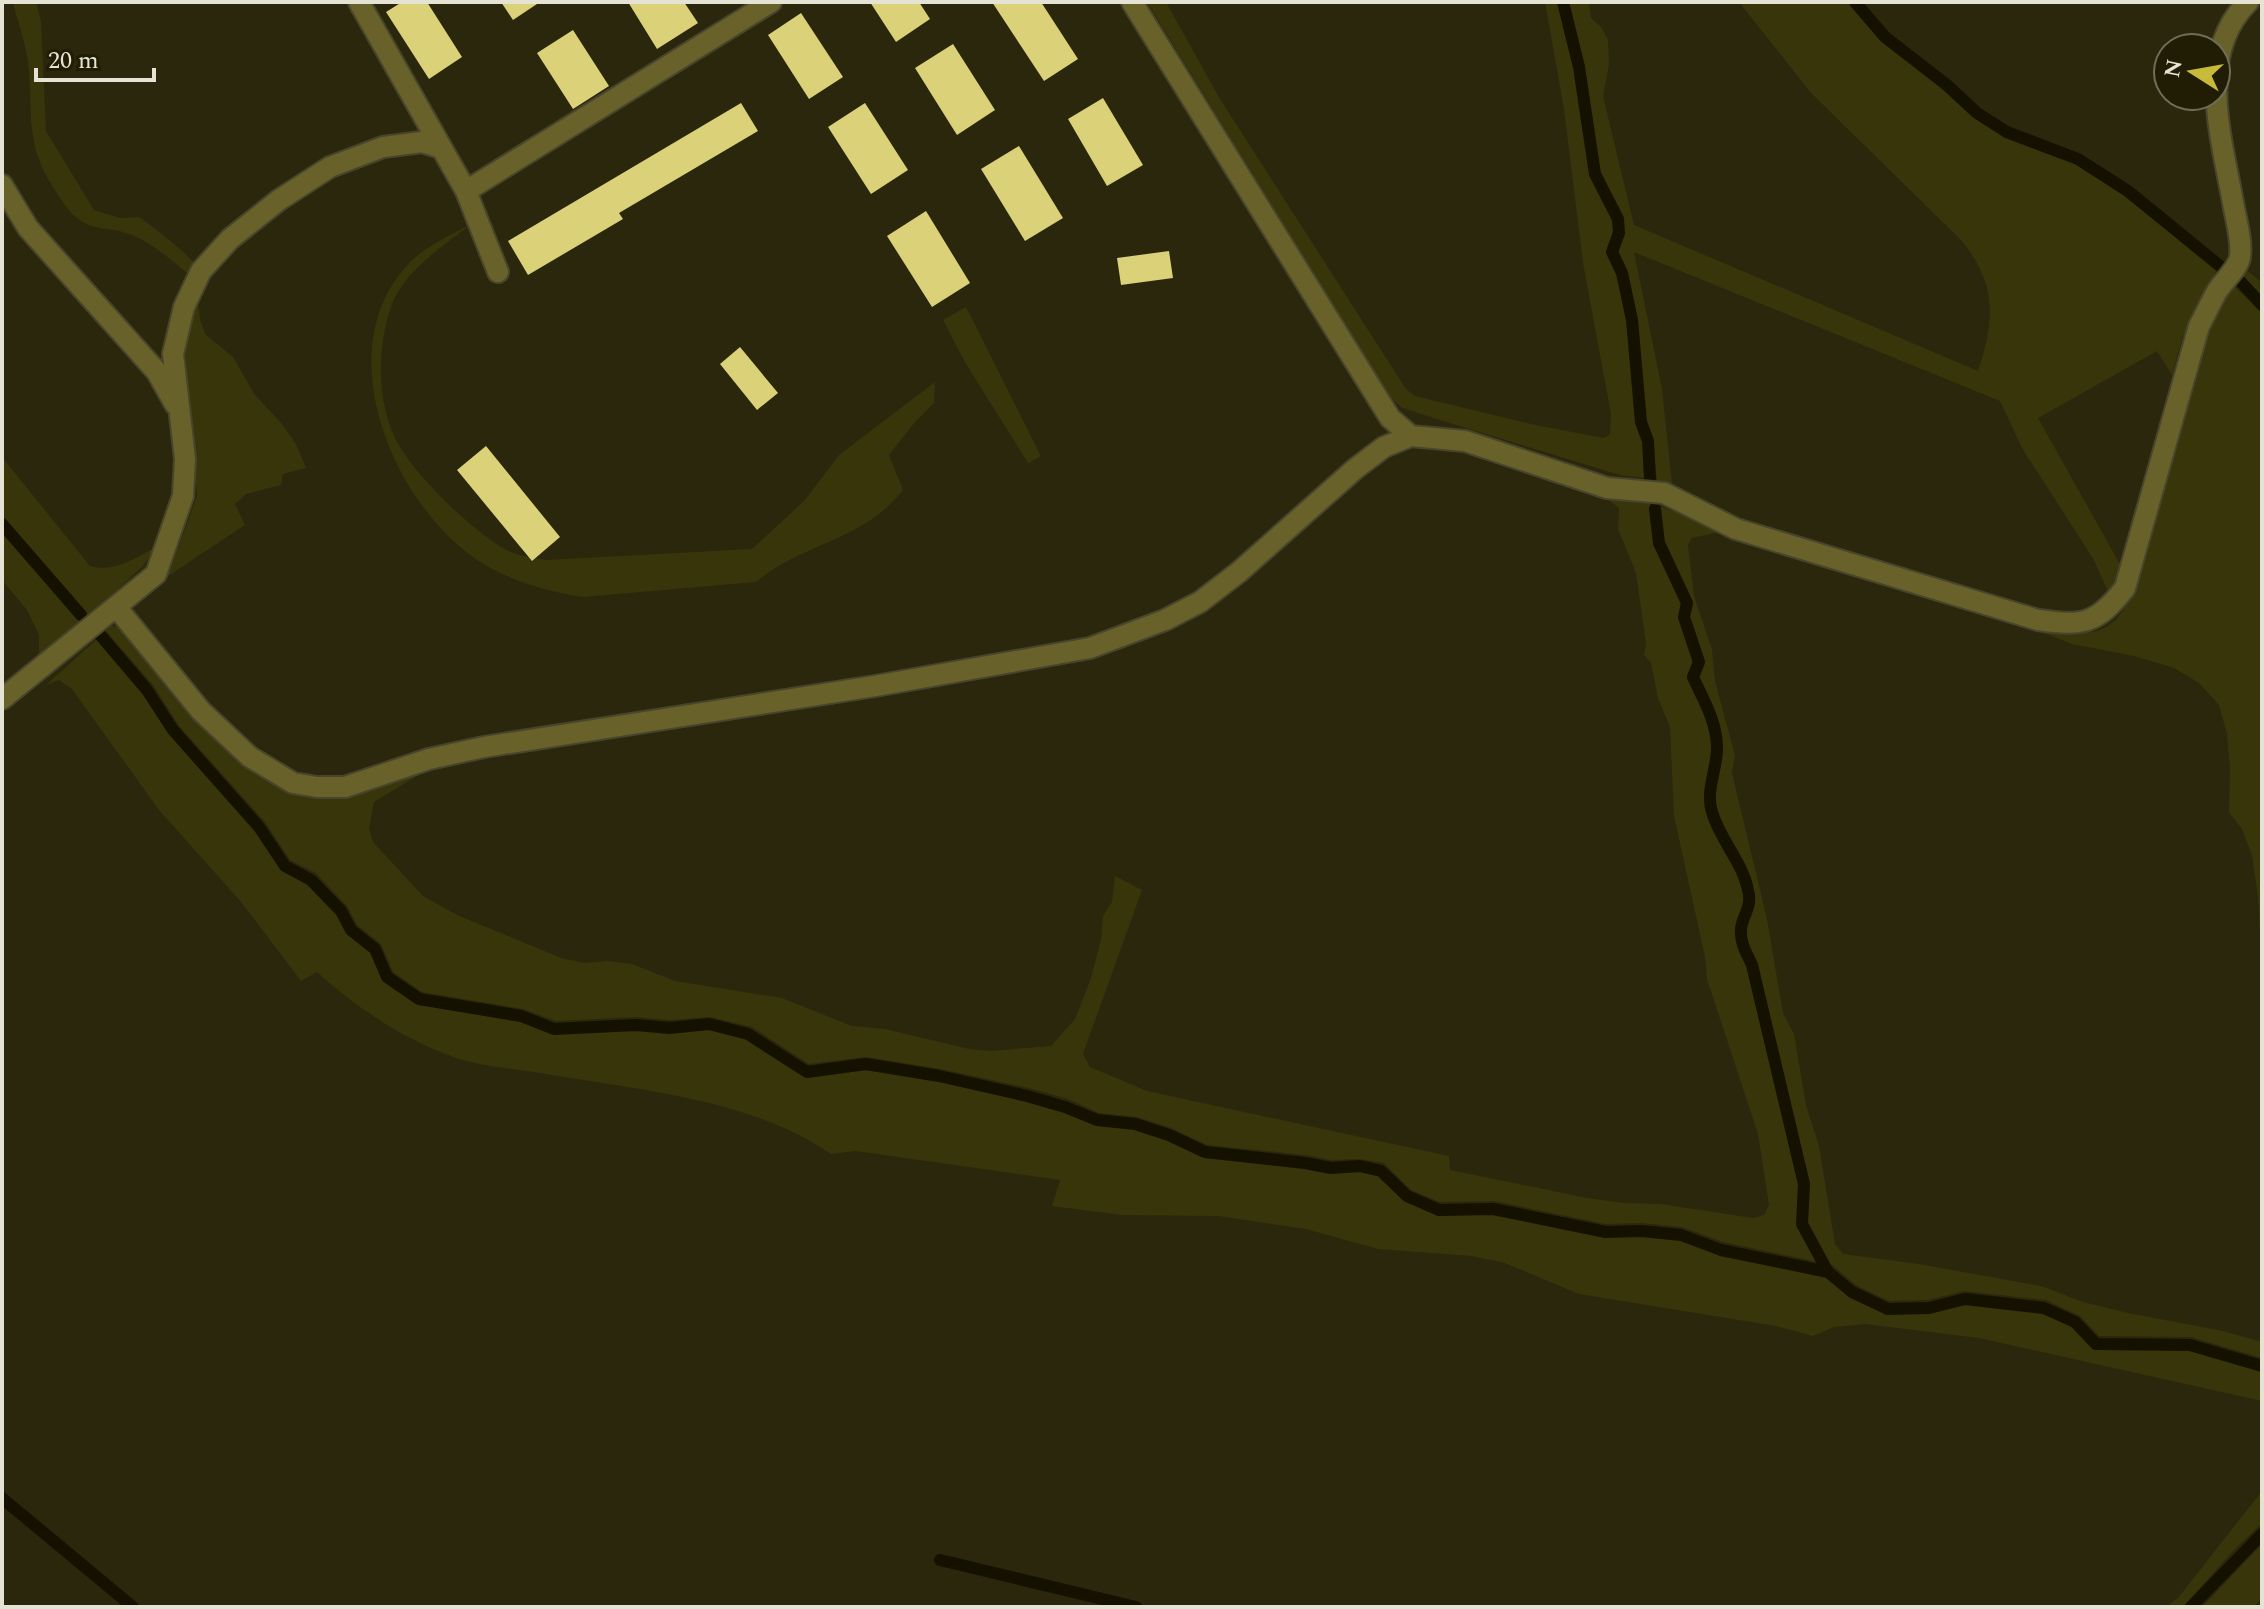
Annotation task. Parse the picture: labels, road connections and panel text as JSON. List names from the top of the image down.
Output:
{
  "scale_bar": "20 m",
  "north": "left"
}
